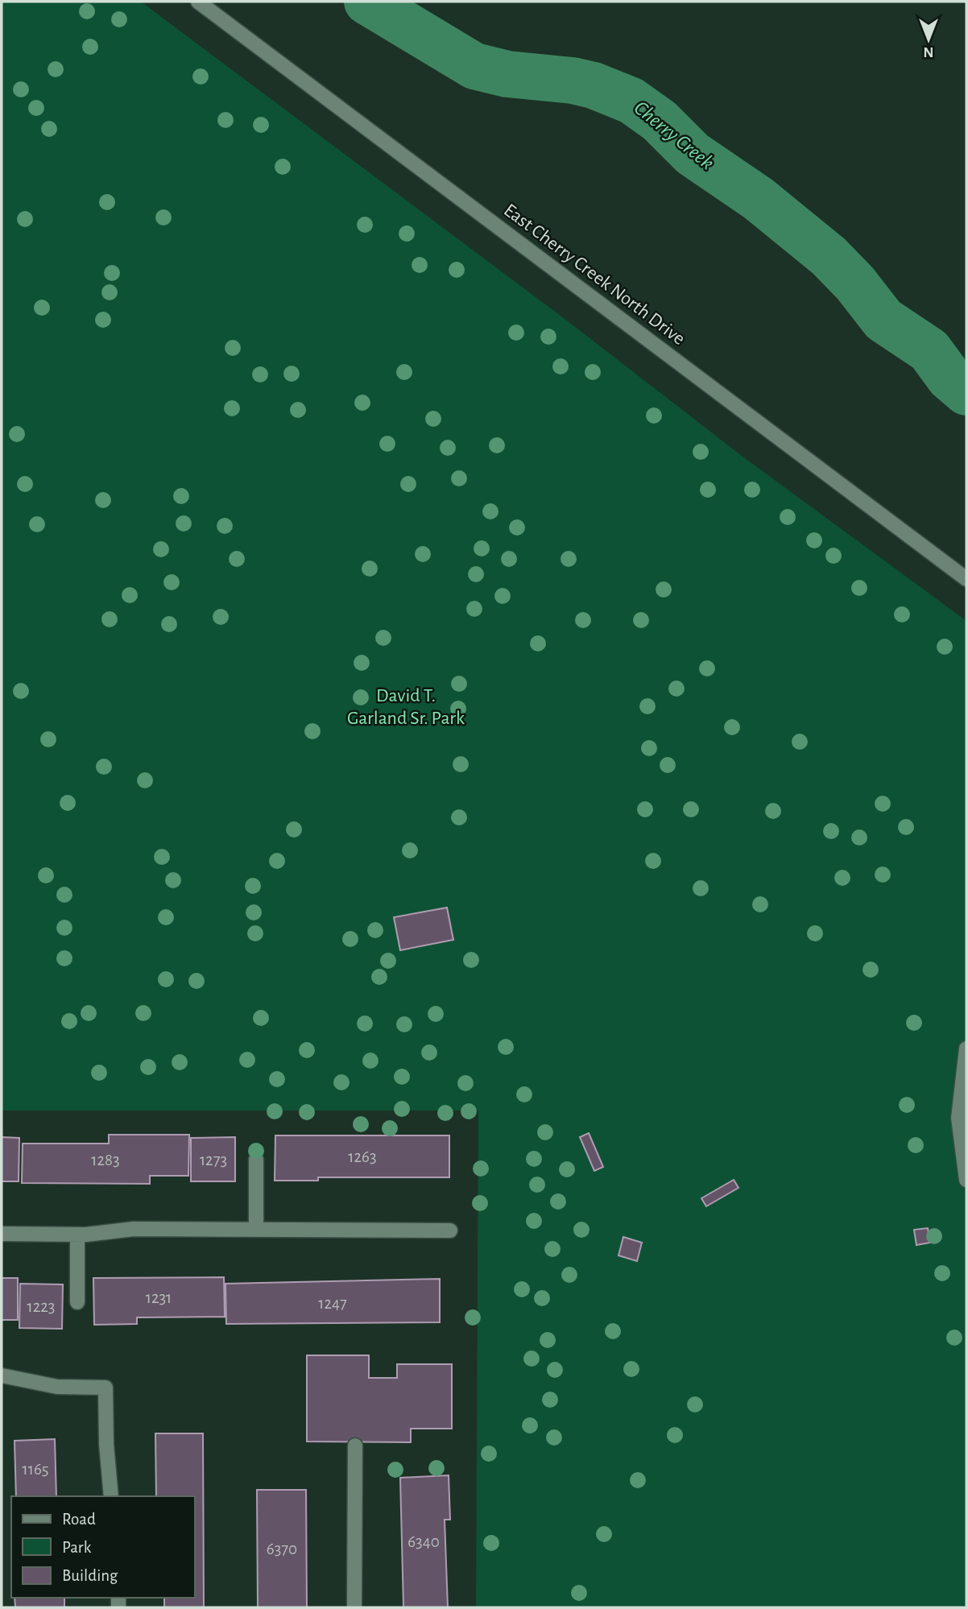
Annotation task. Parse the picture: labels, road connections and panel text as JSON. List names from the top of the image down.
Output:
{
  "streets": {
    "street": ["East Cherry Creek North Drive"]
  },
  "water": ["Cherry Creek"],
  "parks": ["David T. Garland Sr. Park"],
  "house_numbers": [
    "1263",
    "1283",
    "1273",
    "1231",
    "1247",
    "1223",
    "1165",
    "6340",
    "6370"
  ],
  "legend": ["Road", "Park", "Building"],
  "north": "bottom"
}
